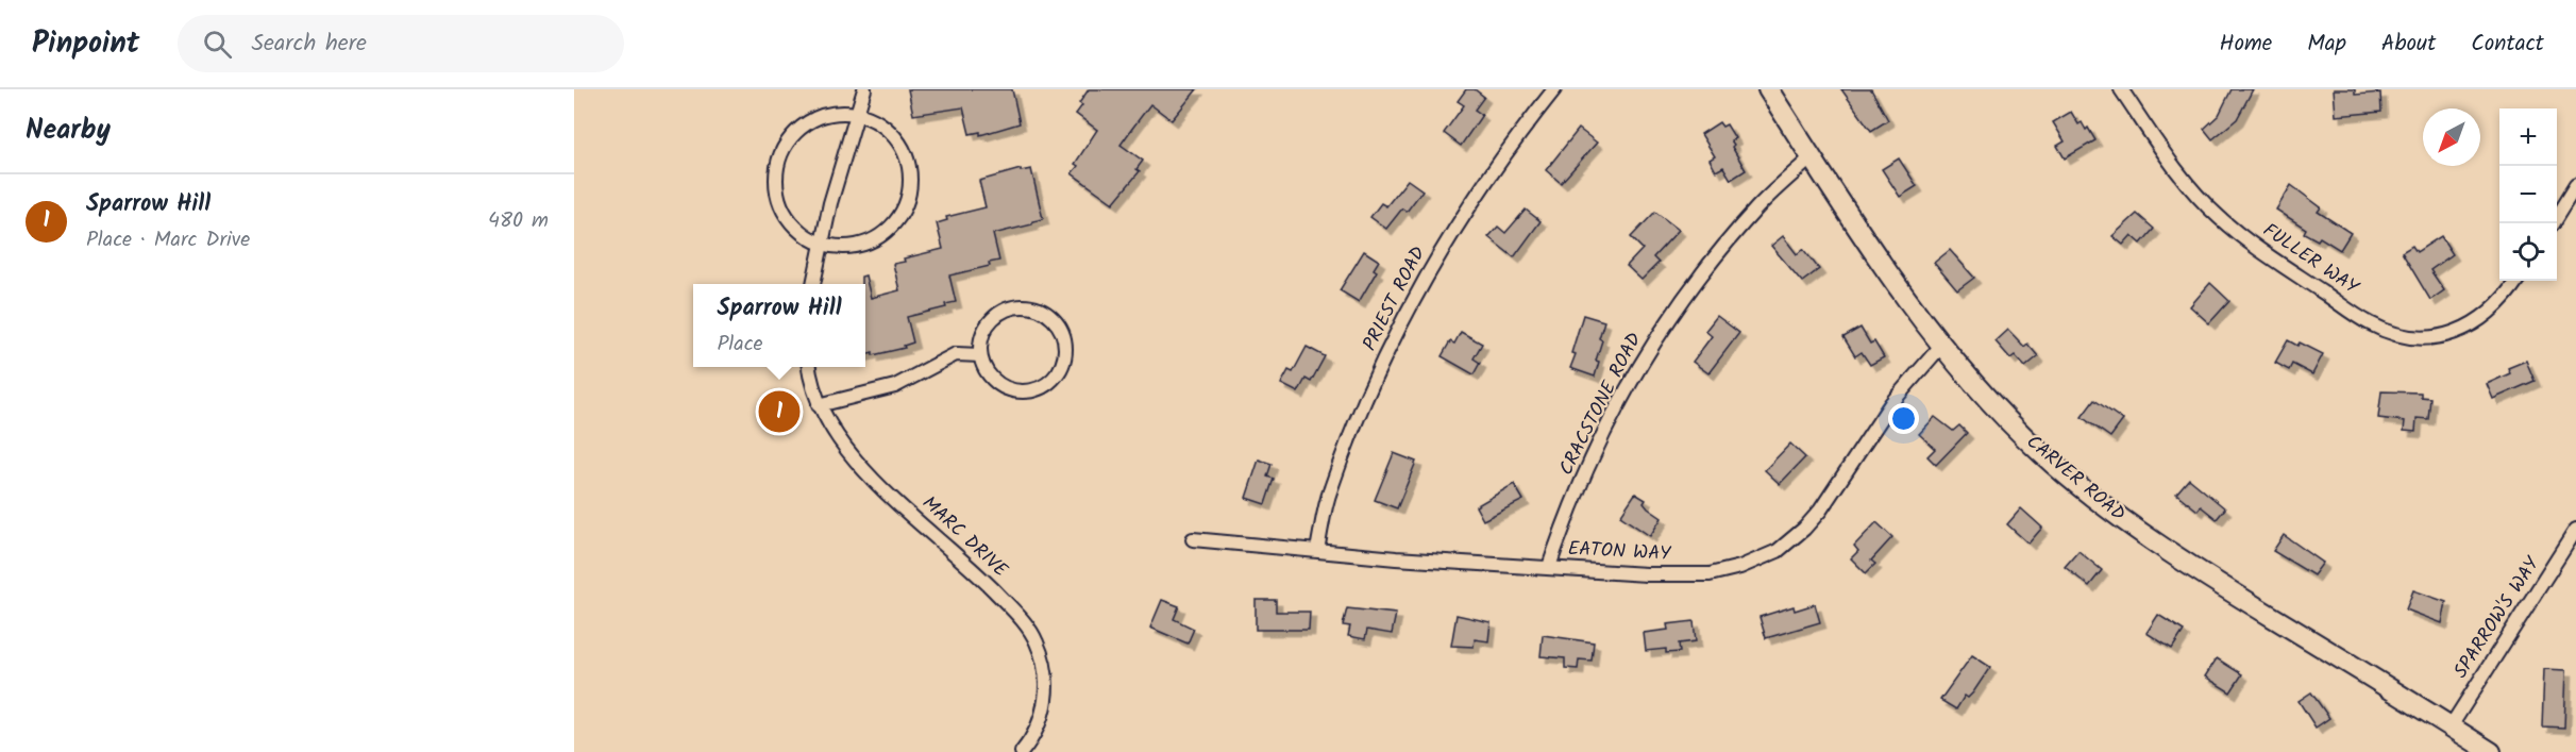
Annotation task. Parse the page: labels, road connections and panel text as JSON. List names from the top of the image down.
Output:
{
  "streets": {
    "street": [
      "FULLER WAY",
      "PRIEST ROAD",
      "CRACSTONE ROAD",
      "CARVER ROAD",
      "MARC DRIVE",
      "EATON WAY",
      "SPARROW'S WAY"
    ]
  },
  "crossings": [
    ["PRIEST ROAD", "EATON WAY"],
    ["CRACSTONE ROAD", "CARVER ROAD"],
    ["CRACSTONE ROAD", "EATON WAY"],
    ["CARVER ROAD", "EATON WAY"],
    ["CARVER ROAD", "SPARROW'S WAY"]
  ],
  "north": "bottom left",
  "page": {
    "header": "Pinpoint",
    "search": "Search here",
    "nav": [
      "Home",
      "Map",
      "About",
      "Contact"
    ],
    "heading": "Nearby",
    "map_buttons": ["+", "−"],
    "list": [
      {
        "mark": "1",
        "name": "Sparrow Hill",
        "note": "Place · Marc Drive",
        "value": "480 m"
      }
    ],
    "popup": ["Sparrow Hill", "Place"],
    "pins": "1"
  }
}
